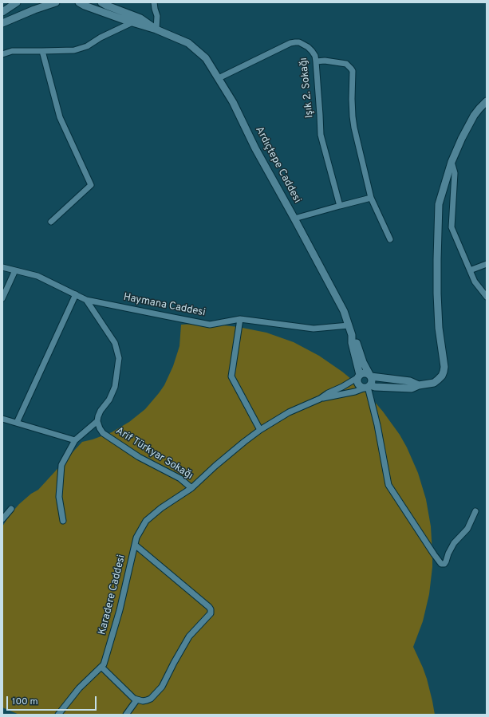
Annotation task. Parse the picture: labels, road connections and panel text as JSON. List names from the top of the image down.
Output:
{
  "streets": {
    "street": [
      "Işık 2. Sokağı",
      "Ardıçtepe Caddesi",
      "Haymana Caddesi",
      "Arif Türkyar Sokağı",
      "Karadere Caddesi"
    ]
  },
  "crossings": [
    ["Işık 2. Sokağı", "Ardıçtepe Caddesi"],
    ["Ardıçtepe Caddesi", "Haymana Caddesi"],
    ["Arif Türkyar Sokağı", "Karadere Caddesi"]
  ],
  "scale_bar": "100 m"
}
